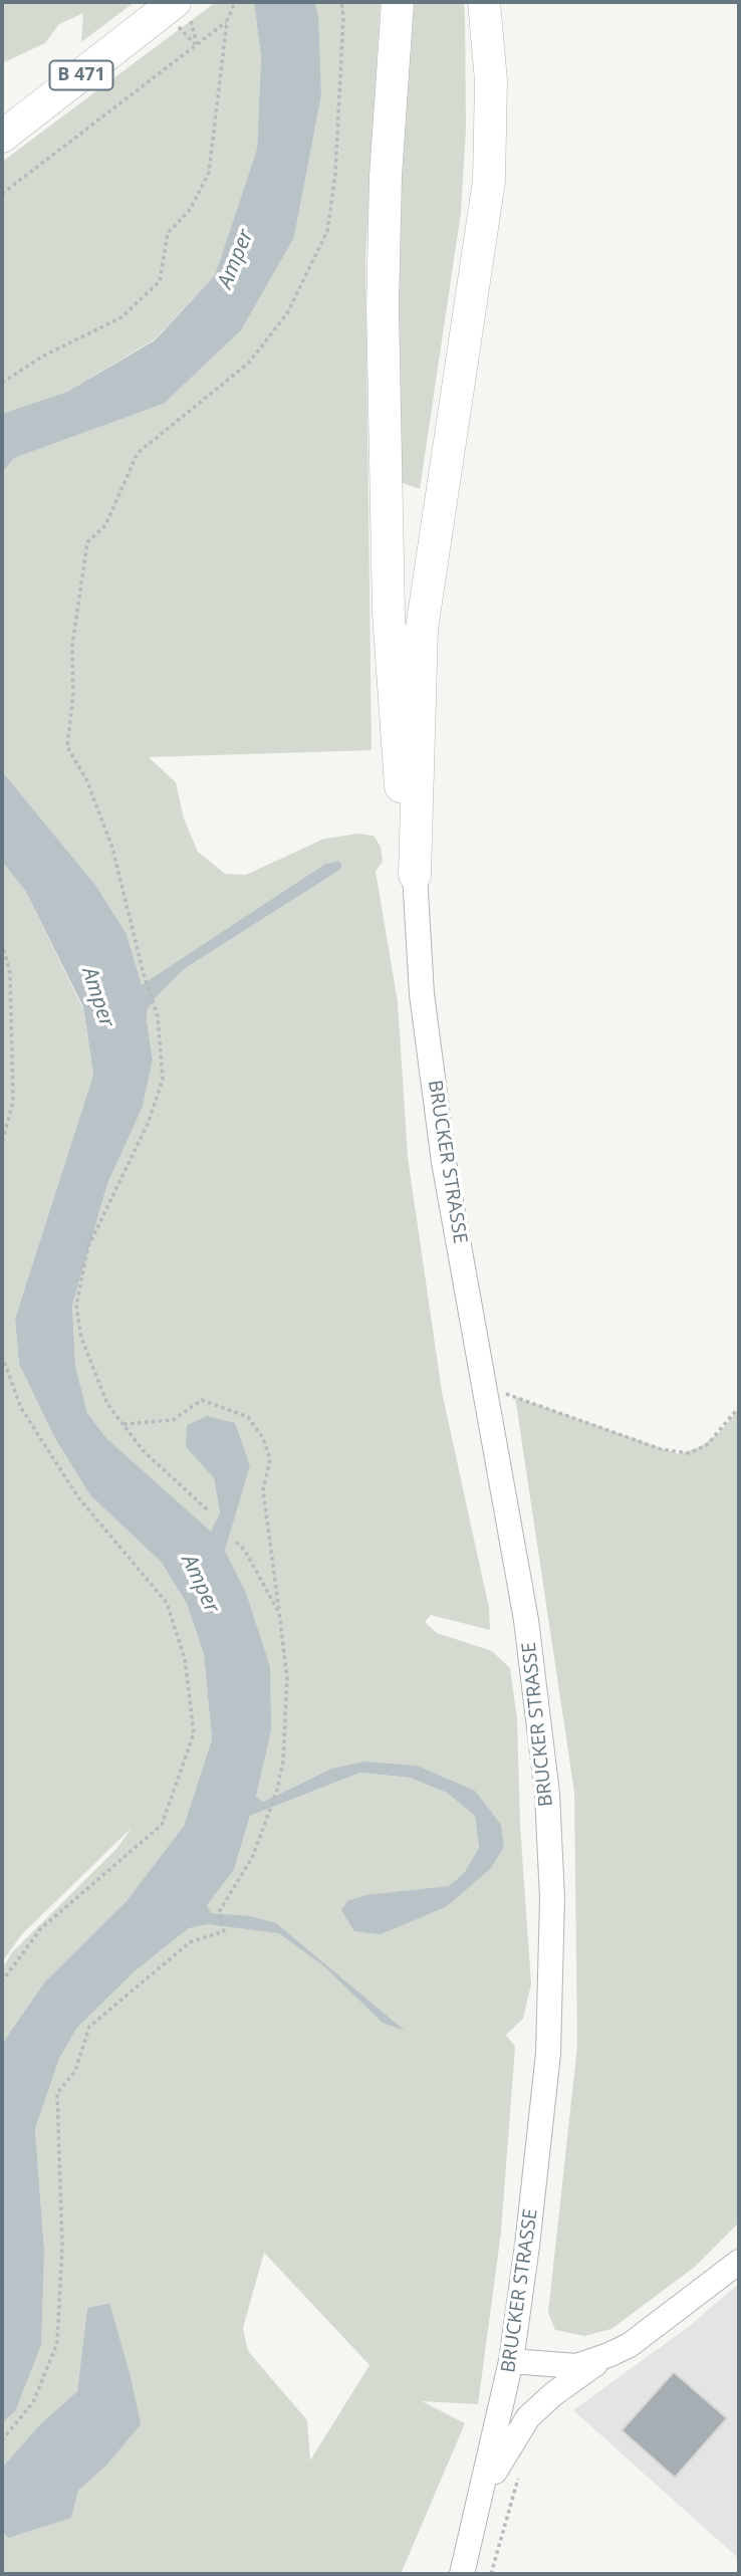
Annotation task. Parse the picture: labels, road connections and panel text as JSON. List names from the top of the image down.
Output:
{
  "streets": {
    "highway": ["B 471"],
    "main road": ["BRUCKER STRASSE"]
  },
  "water": ["Amper"]
}
